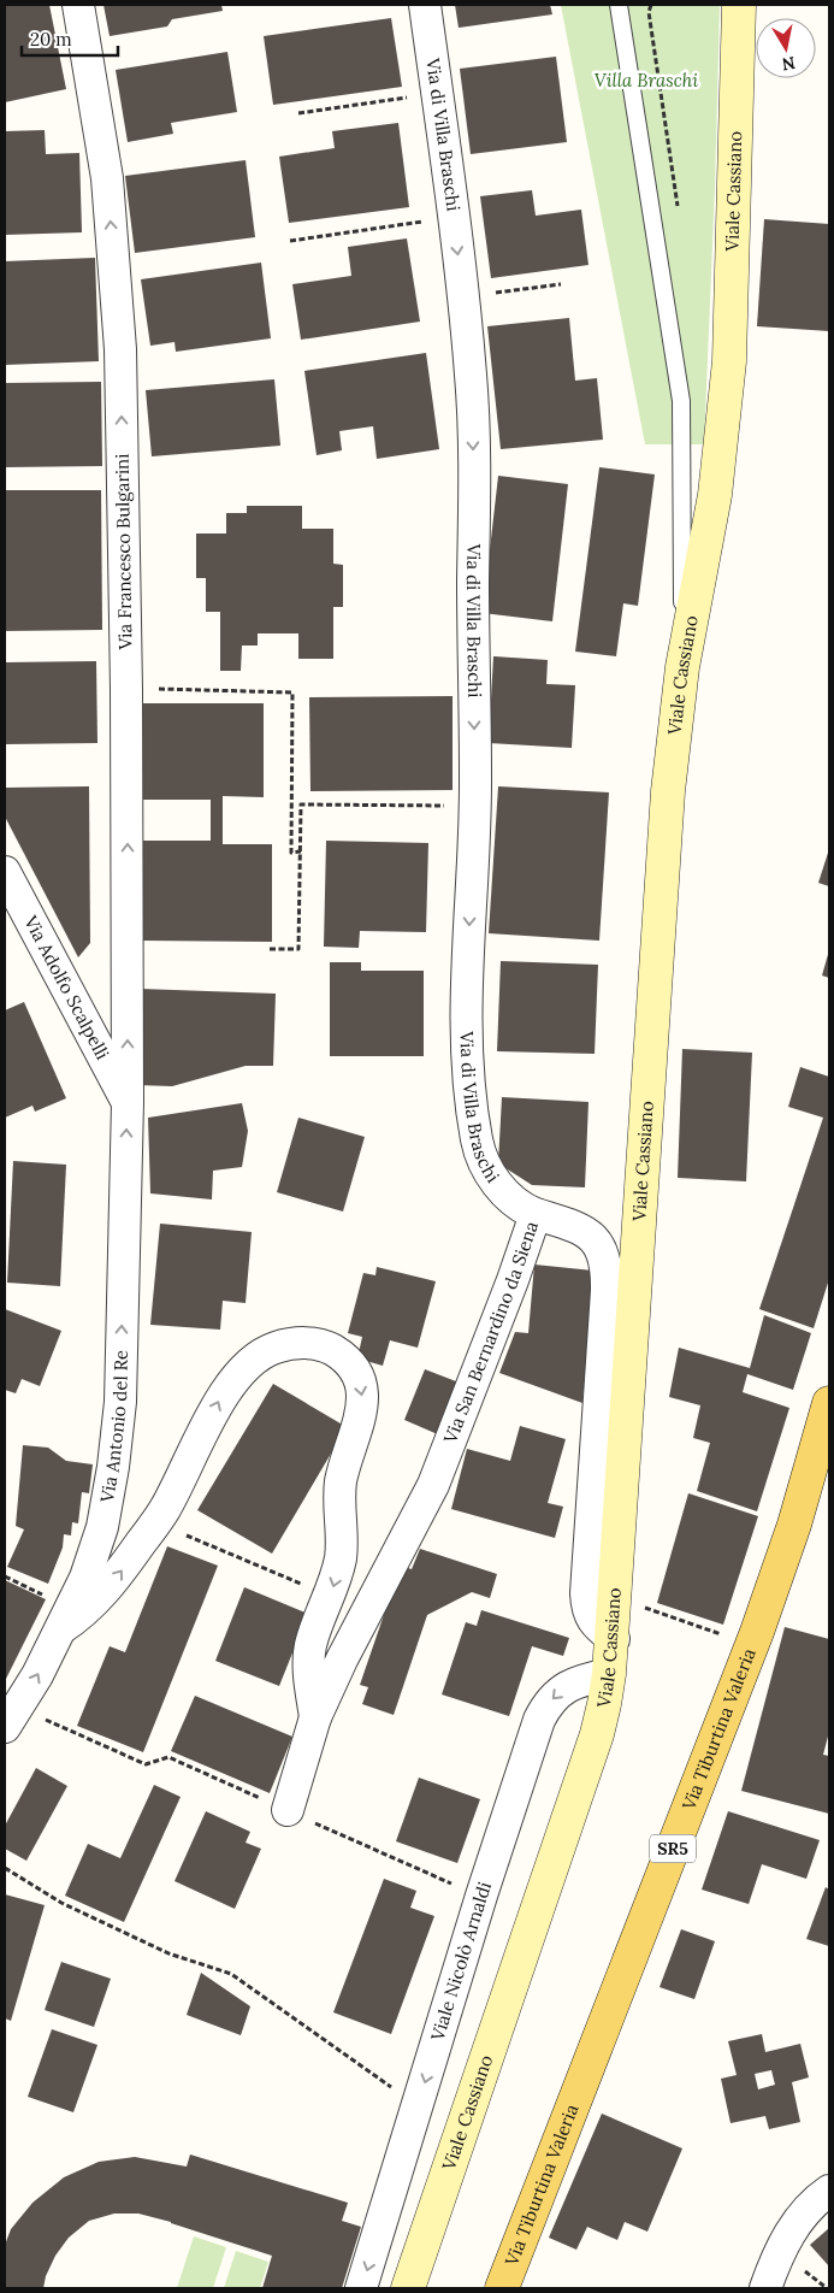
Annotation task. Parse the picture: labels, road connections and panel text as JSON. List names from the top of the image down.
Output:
{
  "streets": {
    "main road": ["Via Tiburtina Valeria", "SR5"],
    "street": [
      "Via di Villa Braschi",
      "Viale Cassiano",
      "Via Francesco Bulgarini",
      "Via Adolfo Scalpelli",
      "Via San Bernardino da Siena",
      "Via Antonio del Re",
      "Viale Nicolò Arnaldi"
    ]
  },
  "crossings": [
    ["Via di Villa Braschi", "Via San Bernardino da Siena"],
    ["Viale Cassiano", "Via San Bernardino da Siena"],
    ["Viale Cassiano", "Viale Nicolò Arnaldi"],
    ["Via Francesco Bulgarini", "Via Adolfo Scalpelli"],
    ["Via Francesco Bulgarini", "Via Antonio del Re"],
    ["Via Adolfo Scalpelli", "Via Antonio del Re"],
    ["Via San Bernardino da Siena", "Via Antonio del Re"]
  ],
  "one_way": [
    "Via di Villa Braschi",
    "Via Francesco Bulgarini",
    "Via Antonio del Re",
    "Viale Nicolò Arnaldi"
  ],
  "parks": ["Villa Braschi"],
  "scale_bar": "20 m",
  "north": "bottom"
}
